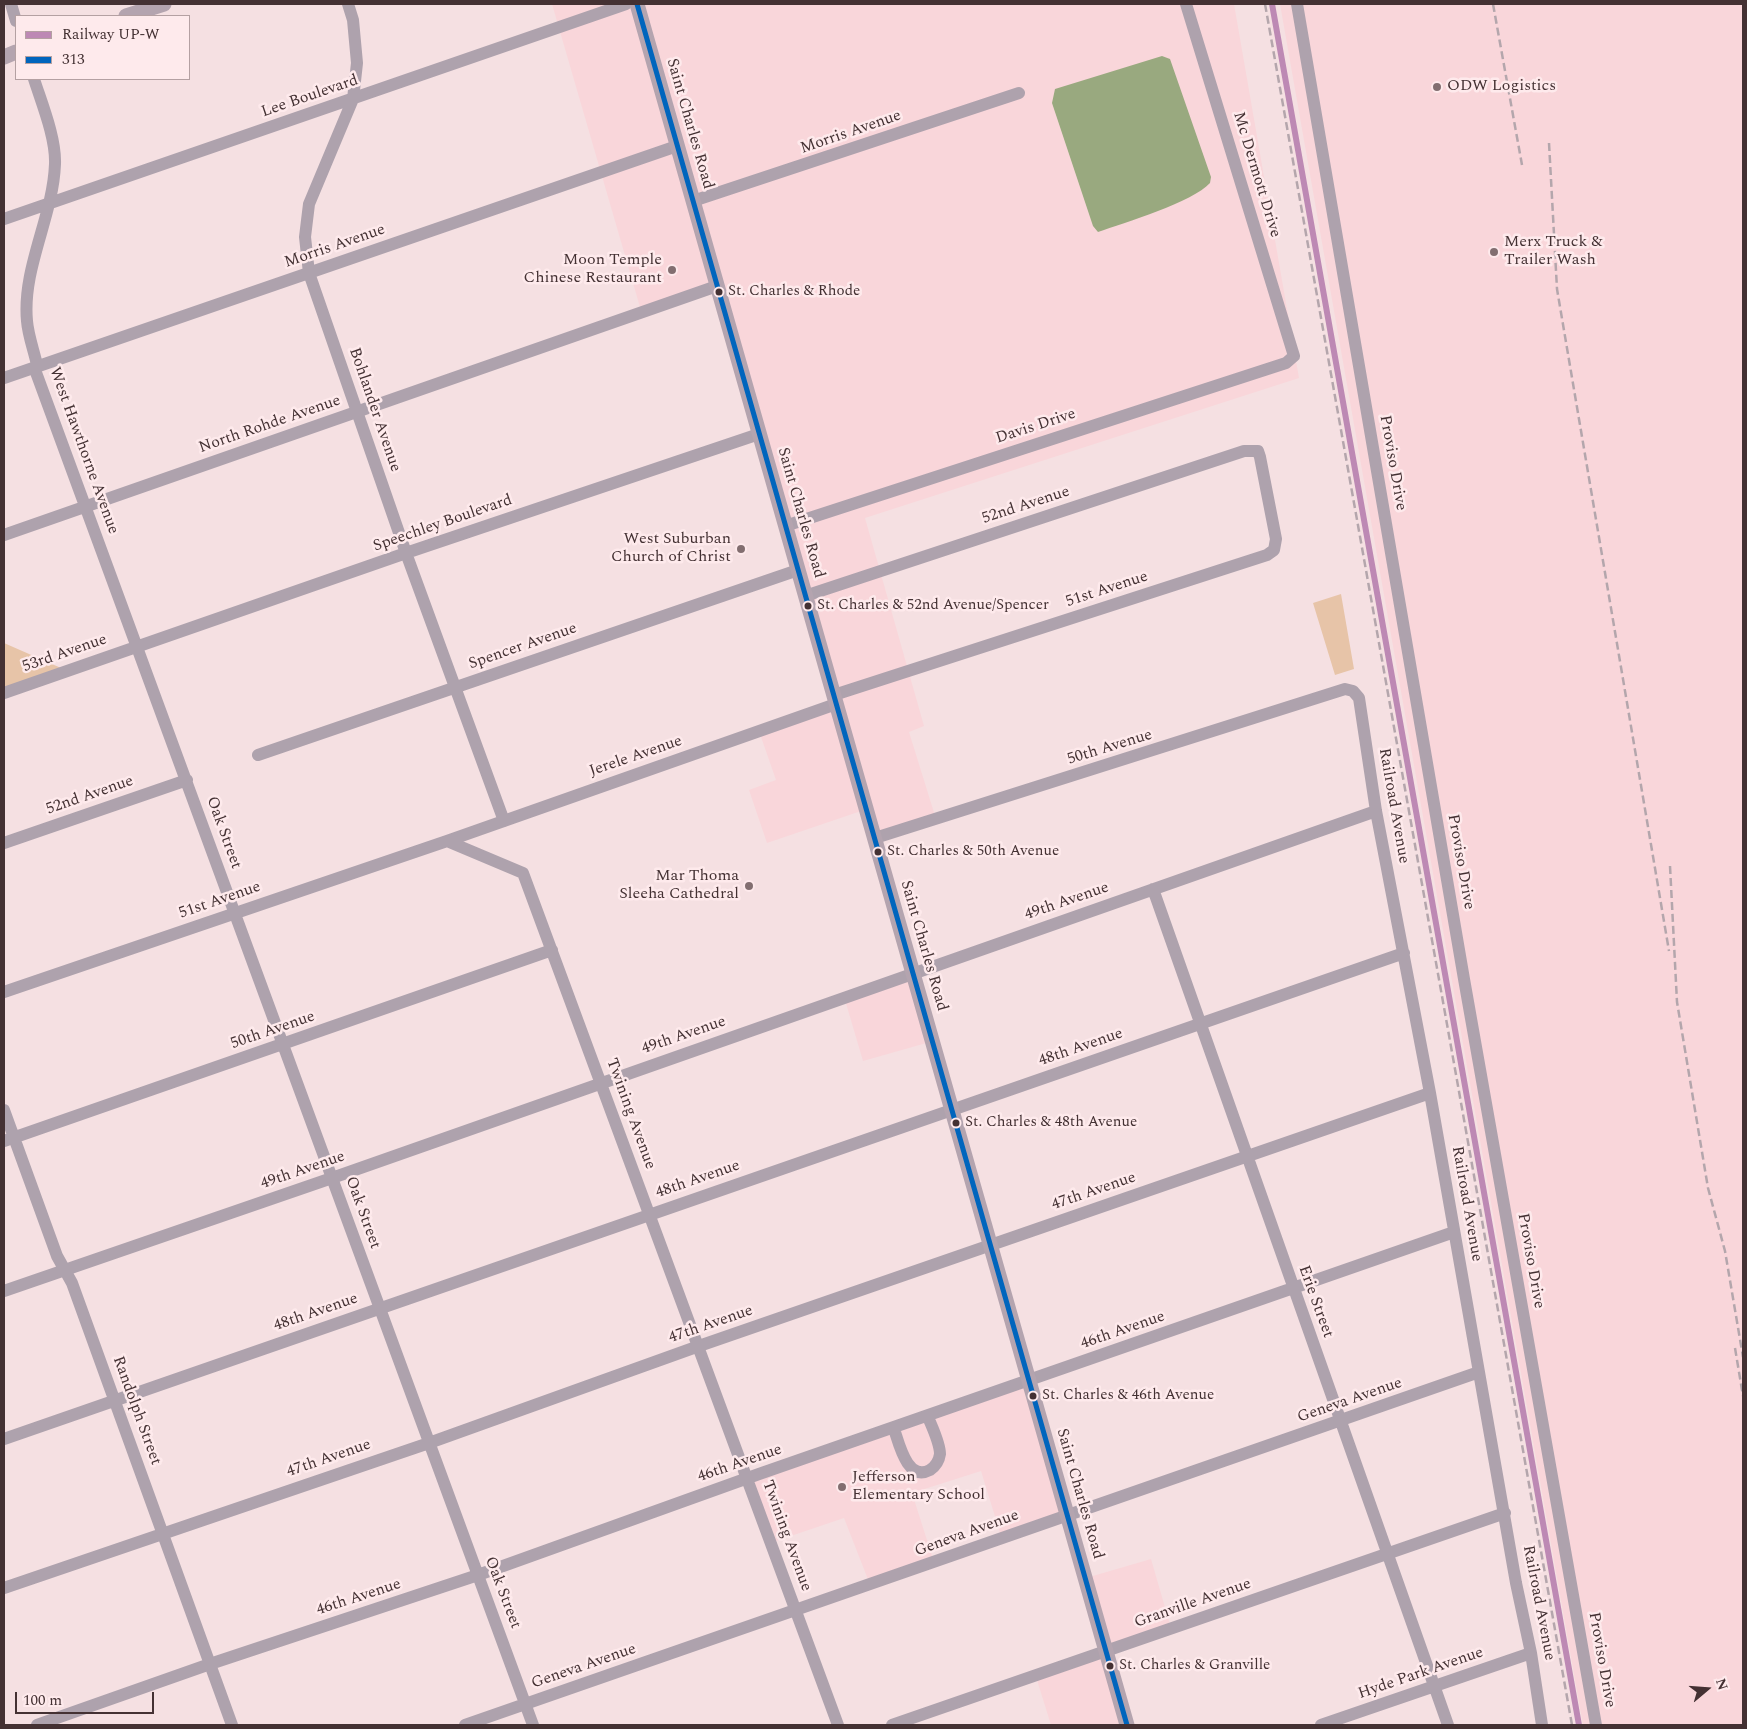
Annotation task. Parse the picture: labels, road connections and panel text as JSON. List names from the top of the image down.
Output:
{
  "streets": {
    "main road": ["Saint Charles Road"],
    "street": [
      "Lee Boulevard",
      "Morris Avenue",
      "Mc Dermott Drive",
      "Bohlander Avenue",
      "North Rohde Avenue",
      "Davis Drive",
      "West Hawthorne Avenue",
      "Proviso Drive",
      "52nd Avenue",
      "Speechley Boulevard",
      "51st Avenue",
      "Spencer Avenue",
      "53rd Avenue",
      "50th Avenue",
      "Jerele Avenue",
      "Railroad Avenue",
      "Oak Street",
      "49th Avenue",
      "48th Avenue",
      "Twining Avenue",
      "47th Avenue",
      "Erie Street",
      "46th Avenue",
      "Geneva Avenue",
      "Randolph Street",
      "Granville Avenue",
      "Hyde Park Avenue"
    ]
  },
  "crossings": [
    ["Lee Boulevard", "Bohlander Avenue"],
    ["Lee Boulevard", "West Hawthorne Avenue"],
    ["Saint Charles Road", "Morris Avenue"],
    ["Saint Charles Road", "North Rohde Avenue"],
    ["Saint Charles Road", "Davis Drive"],
    ["Saint Charles Road", "52nd Avenue"],
    ["Saint Charles Road", "Speechley Boulevard"],
    ["Saint Charles Road", "51st Avenue"],
    ["Saint Charles Road", "Spencer Avenue"],
    ["Saint Charles Road", "50th Avenue"],
    ["Saint Charles Road", "Jerele Avenue"],
    ["Saint Charles Road", "49th Avenue"],
    ["Saint Charles Road", "48th Avenue"],
    ["Saint Charles Road", "47th Avenue"],
    ["Saint Charles Road", "46th Avenue"],
    ["Saint Charles Road", "Geneva Avenue"],
    ["Saint Charles Road", "Granville Avenue"],
    ["Morris Avenue", "Bohlander Avenue"],
    ["Morris Avenue", "West Hawthorne Avenue"],
    ["Mc Dermott Drive", "Davis Drive"],
    ["Bohlander Avenue", "North Rohde Avenue"],
    ["Bohlander Avenue", "Speechley Boulevard"],
    ["Bohlander Avenue", "Spencer Avenue"],
    ["Bohlander Avenue", "Jerele Avenue"],
    ["North Rohde Avenue", "West Hawthorne Avenue"],
    ["West Hawthorne Avenue", "Speechley Boulevard"],
    ["West Hawthorne Avenue", "53rd Avenue"],
    ["West Hawthorne Avenue", "Oak Street"],
    ["52nd Avenue", "51st Avenue"],
    ["52nd Avenue", "Oak Street"],
    ["Speechley Boulevard", "53rd Avenue"],
    ["51st Avenue", "Jerele Avenue"],
    ["51st Avenue", "Oak Street"],
    ["51st Avenue", "Twining Avenue"],
    ["50th Avenue", "Railroad Avenue"],
    ["50th Avenue", "Oak Street"],
    ["50th Avenue", "Twining Avenue"],
    ["50th Avenue", "Randolph Street"],
    ["Jerele Avenue", "Twining Avenue"],
    ["Railroad Avenue", "49th Avenue"],
    ["Railroad Avenue", "48th Avenue"],
    ["Railroad Avenue", "47th Avenue"],
    ["Railroad Avenue", "46th Avenue"],
    ["Railroad Avenue", "Geneva Avenue"],
    ["Railroad Avenue", "Granville Avenue"],
    ["Railroad Avenue", "Hyde Park Avenue"],
    ["Oak Street", "49th Avenue"],
    ["Oak Street", "48th Avenue"],
    ["Oak Street", "47th Avenue"],
    ["Oak Street", "46th Avenue"],
    ["Oak Street", "Geneva Avenue"],
    ["49th Avenue", "Twining Avenue"],
    ["49th Avenue", "Erie Street"],
    ["49th Avenue", "Randolph Street"],
    ["48th Avenue", "Twining Avenue"],
    ["48th Avenue", "Erie Street"],
    ["48th Avenue", "Randolph Street"],
    ["Twining Avenue", "47th Avenue"],
    ["Twining Avenue", "46th Avenue"],
    ["Twining Avenue", "Geneva Avenue"],
    ["47th Avenue", "Erie Street"],
    ["47th Avenue", "Randolph Street"],
    ["Erie Street", "46th Avenue"],
    ["Erie Street", "Geneva Avenue"],
    ["Erie Street", "Granville Avenue"],
    ["Erie Street", "Hyde Park Avenue"],
    ["46th Avenue", "Randolph Street"]
  ],
  "places": [
    "ODW Logistics",
    "Merx Truck & Trailer Wash",
    "Moon Temple Chinese Restaurant",
    "St. Charles & Rhode",
    "West Suburban Church of Christ",
    "St. Charles & 52nd Avenue/Spencer",
    "St. Charles & 50th Avenue",
    "Mar Thoma Sleeha Cathedral",
    "St. Charles & 48th Avenue",
    "St. Charles & 46th Avenue",
    "Jefferson Elementary School",
    "St. Charles & Granville"
  ],
  "lines": ["rail line UP-W", "transit line 313"],
  "legend": ["Railway UP-W", "313"],
  "scale_bar": "100 m",
  "north": "right"
}
